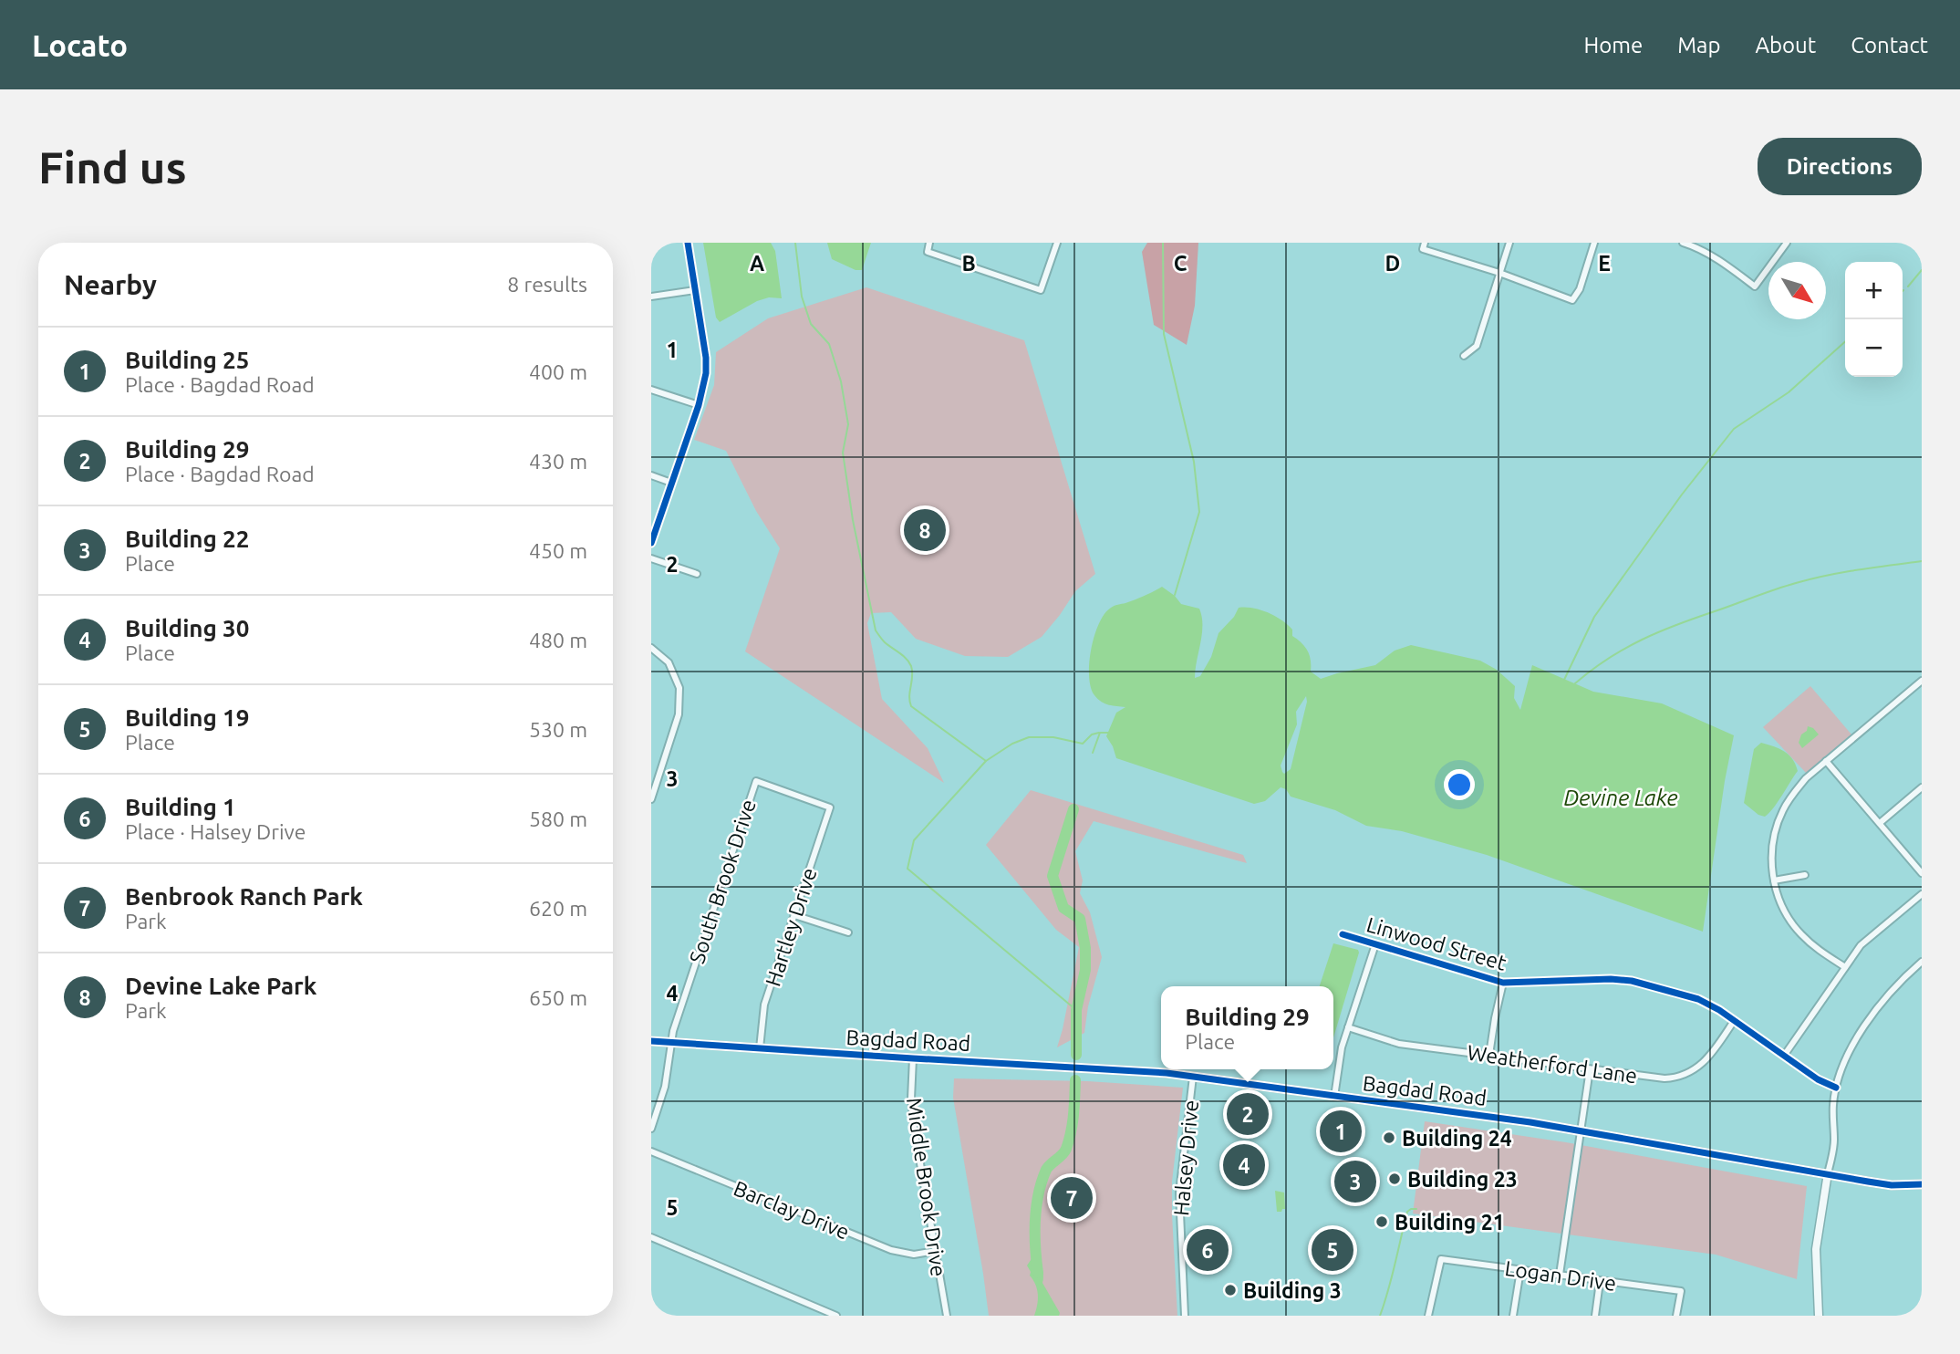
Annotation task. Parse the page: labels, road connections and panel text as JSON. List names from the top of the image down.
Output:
{
  "streets": {
    "street": [
      "South Brook Drive",
      "Hartley Drive",
      "Linwood Street",
      "Bagdad Road",
      "Weatherford Lane",
      "Halsey Drive",
      "Middle Brook Drive",
      "Barclay Drive",
      "Logan Drive"
    ]
  },
  "crossings": [
    ["South Brook Drive", "Hartley Drive"],
    ["South Brook Drive", "Bagdad Road"],
    ["Hartley Drive", "Bagdad Road"],
    ["Linwood Street", "Weatherford Lane"],
    ["Bagdad Road", "Halsey Drive"],
    ["Bagdad Road", "Middle Brook Drive"],
    ["Middle Brook Drive", "Barclay Drive"]
  ],
  "water": ["Devine Lake"],
  "places": [
    "Building 24",
    "Building 23",
    "Building 21",
    "Building 3"
  ],
  "north": "bottom right",
  "page": {
    "header": "Locato",
    "nav": [
      "Home",
      "Map",
      "About",
      "Contact"
    ],
    "buttons": "Directions",
    "title": "Find us",
    "heading": ["Nearby", "8 results"],
    "map_buttons": ["+", "−"],
    "list": [
      {
        "mark": "1",
        "name": "Building 25",
        "note": "Place · Bagdad Road",
        "value": "400 m"
      },
      {
        "mark": "2",
        "name": "Building 29",
        "note": "Place · Bagdad Road",
        "value": "430 m"
      },
      {
        "mark": "3",
        "name": "Building 22",
        "note": "Place",
        "value": "450 m"
      },
      {
        "mark": "4",
        "name": "Building 30",
        "note": "Place",
        "value": "480 m"
      },
      {
        "mark": "5",
        "name": "Building 19",
        "note": "Place",
        "value": "530 m"
      },
      {
        "mark": "6",
        "name": "Building 1",
        "note": "Place · Halsey Drive",
        "value": "580 m"
      },
      {
        "mark": "7",
        "name": "Benbrook Ranch Park",
        "note": "Park",
        "value": "620 m"
      },
      {
        "mark": "8",
        "name": "Devine Lake Park",
        "note": "Park",
        "value": "650 m"
      }
    ],
    "pins": [
      "8",
      "2",
      "1",
      "4",
      "3",
      "7",
      "5",
      "6"
    ],
    "popup": ["Building 29", "Place"]
  },
  "grid": {
    "columns": [
      "A",
      "B",
      "C",
      "D",
      "E"
    ],
    "rows": [
      "1",
      "2",
      "3",
      "4",
      "5"
    ]
  }
}
